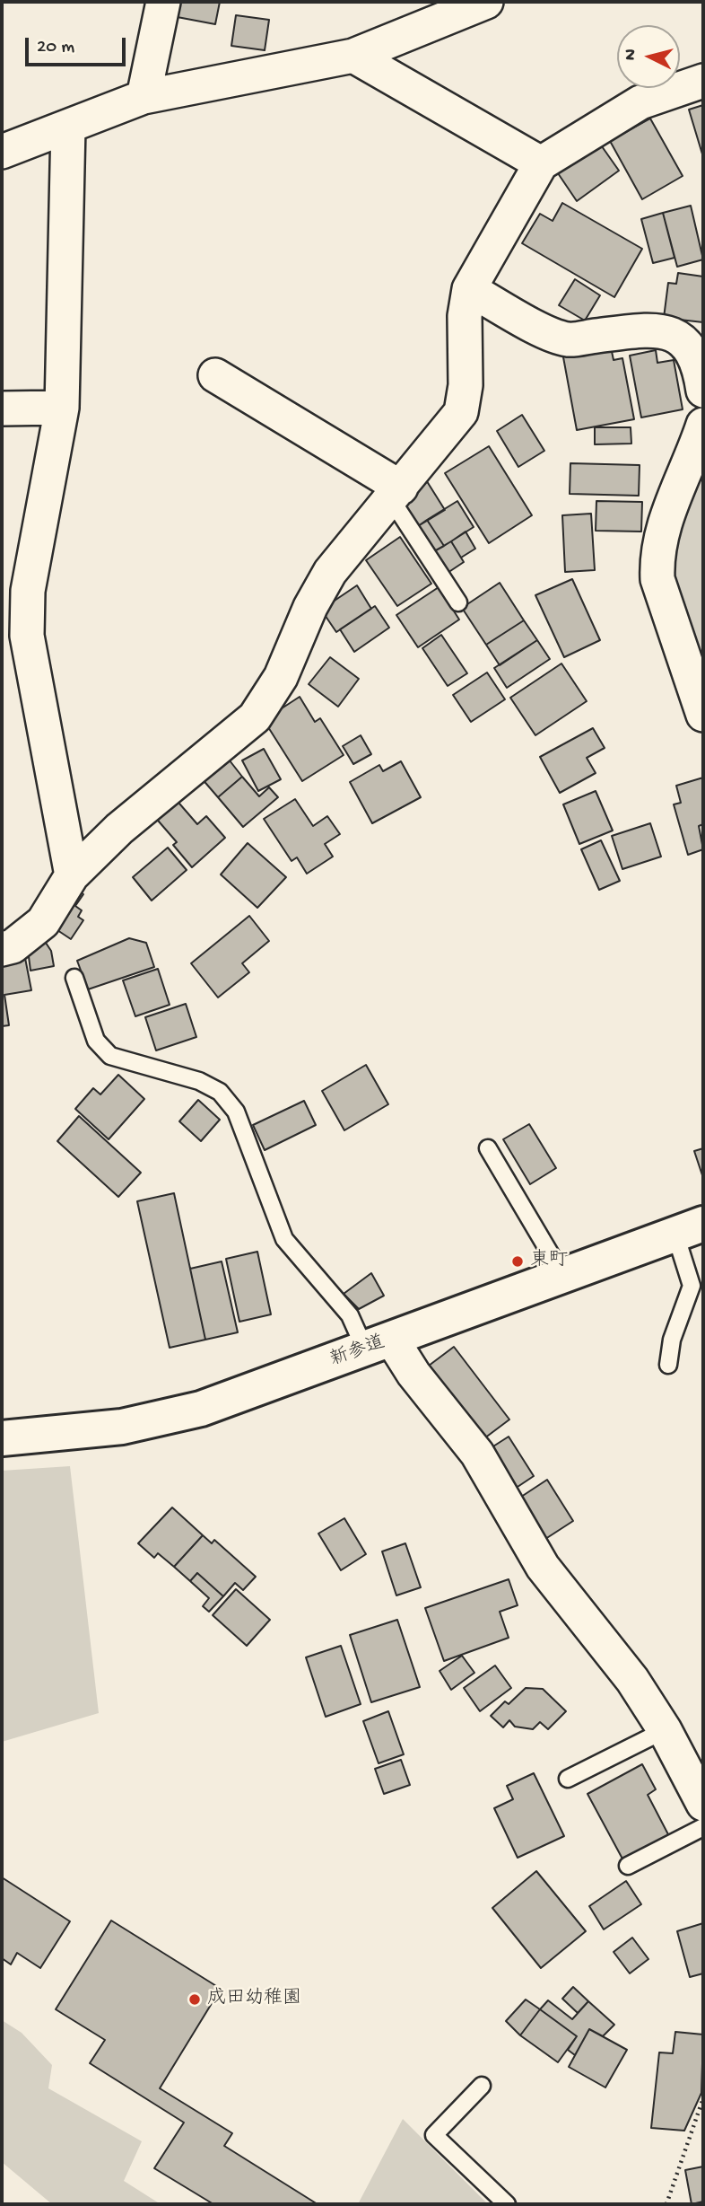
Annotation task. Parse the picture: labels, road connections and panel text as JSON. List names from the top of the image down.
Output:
{
  "streets": {
    "street": ["新参道"]
  },
  "places": ["東町", "成田幼稚園"],
  "scale_bar": "20 m",
  "north": "left"
}
